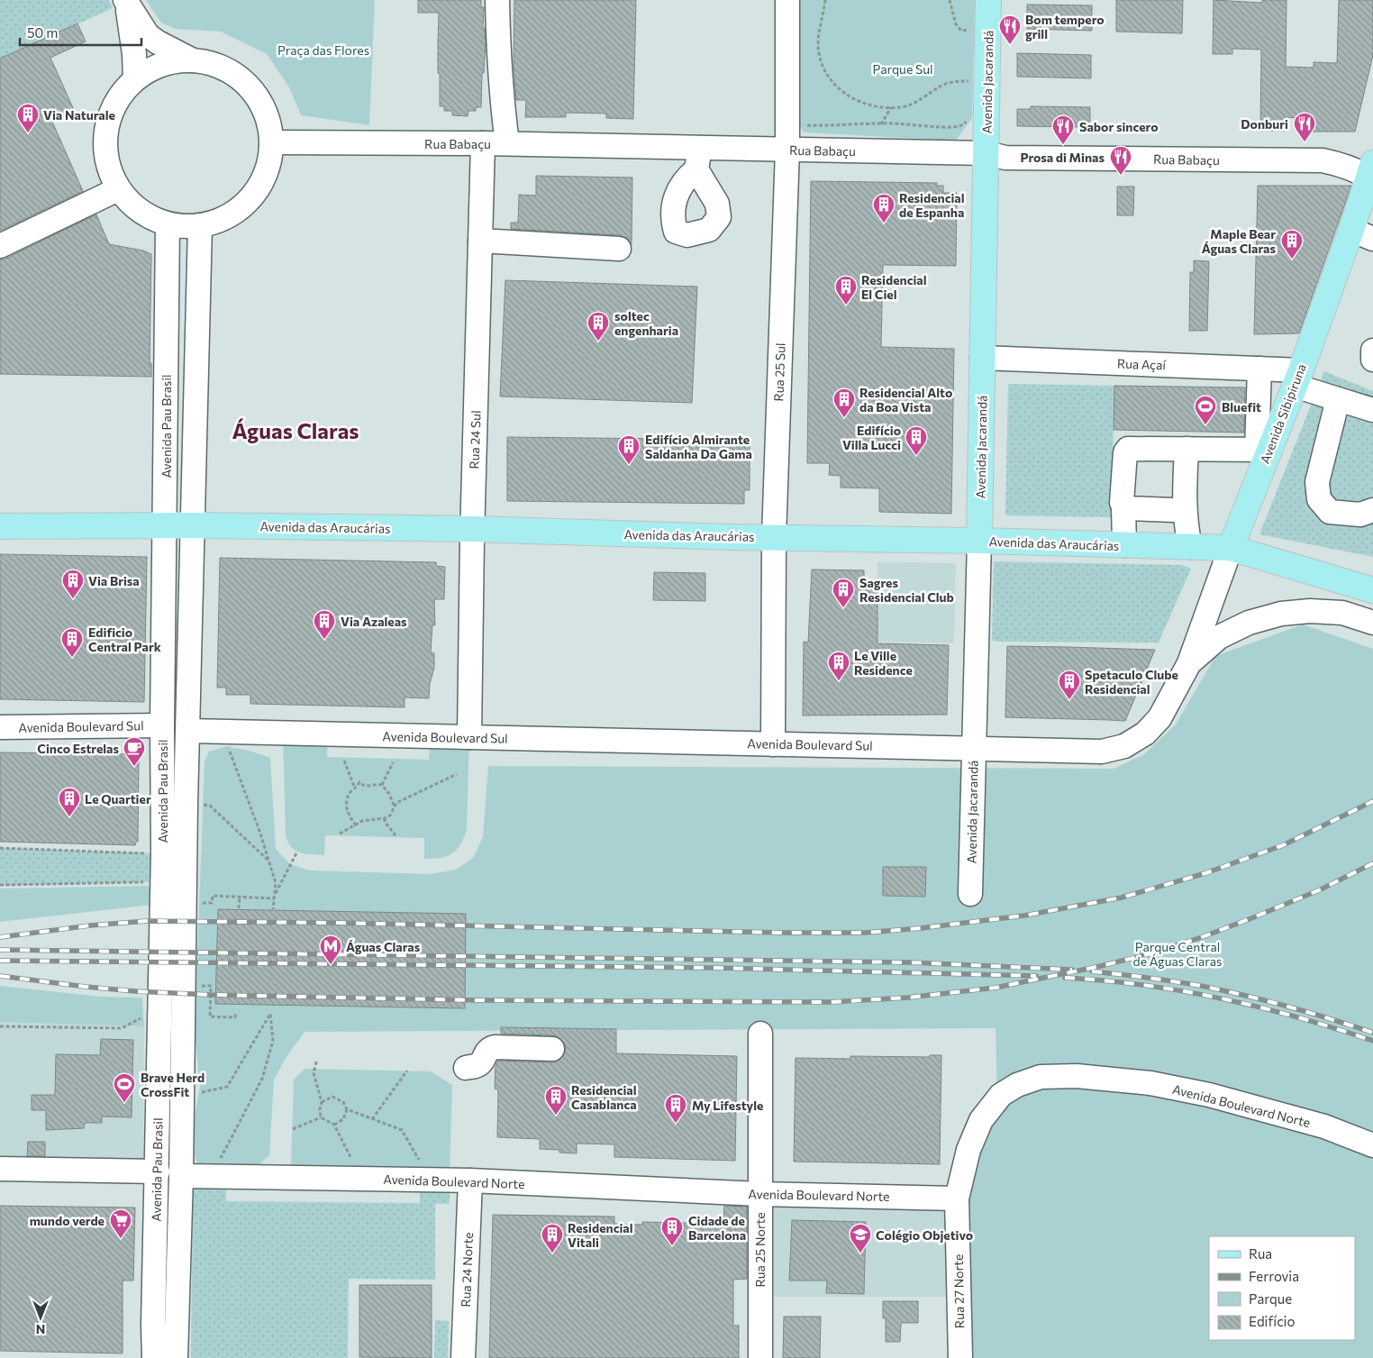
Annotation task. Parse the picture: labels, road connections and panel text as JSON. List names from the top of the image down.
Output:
{
  "streets": {
    "main road": ["Avenida Jacarandá", "Avenida Sibipiruna", "Avenida das Araucárias"],
    "street": [
      "Rua Babaçu",
      "Rua Açaí",
      "Rua 25 Sul",
      "Avenida Pau Brasil",
      "Rua 24 Sul",
      "Avenida Boulevard Sul",
      "Avenida Boulevard Norte",
      "Rua 25 Norte",
      "Rua 24 Norte",
      "Rua 27 Norte"
    ]
  },
  "crossings": [
    ["Avenida Jacarandá", "Rua Babaçu"],
    ["Avenida Jacarandá", "Rua Açaí"],
    ["Avenida Jacarandá", "Avenida das Araucárias"],
    ["Avenida Jacarandá", "Avenida Boulevard Sul"],
    ["Rua Babaçu", "Rua 25 Sul"],
    ["Rua Babaçu", "Avenida Sibipiruna"],
    ["Rua Babaçu", "Rua 24 Sul"],
    ["Rua Açaí", "Avenida Sibipiruna"],
    ["Rua 25 Sul", "Avenida das Araucárias"],
    ["Rua 25 Sul", "Avenida Boulevard Sul"],
    ["Avenida Sibipiruna", "Avenida das Araucárias"],
    ["Avenida Sibipiruna", "Avenida Boulevard Sul"],
    ["Avenida Pau Brasil", "Avenida das Araucárias"],
    ["Avenida Pau Brasil", "Avenida Boulevard Sul"],
    ["Avenida Pau Brasil", "Avenida Boulevard Norte"],
    ["Rua 24 Sul", "Avenida das Araucárias"],
    ["Rua 24 Sul", "Avenida Boulevard Sul"],
    ["Avenida Boulevard Norte", "Rua 25 Norte"],
    ["Avenida Boulevard Norte", "Rua 24 Norte"],
    ["Avenida Boulevard Norte", "Rua 27 Norte"]
  ],
  "districts": ["Águas Claras"],
  "parks": ["Praça das Flores", "Parque Sul", "Parque Central de Águas Claras"],
  "places": {
    "restaurant": [
      "Bom tempero grill",
      "Donburi",
      "Sabor sincero",
      "Prosa di Minas"
    ],
    "building": [
      "Via Naturale",
      "Residencial de Espanha",
      "Maple Bear Águas Claras",
      "Residencial El Ciel",
      "soltec engenharia",
      "Residencial Alto da Boa Vista",
      "Edifício Villa Lucci",
      "Edifício Almirante Saldanha Da Gama",
      "Via Brisa",
      "Sagres Residencial Club",
      "Via Azaleas",
      "Edificio Central Park",
      "Le Ville Residence",
      "Spetaculo Clube Residencial",
      "Le Quartier",
      "Residencial Casablanca",
      "My Lifestyle",
      "Cidade de Barcelona",
      "Residencial Vitali"
    ],
    "sports": ["Bluefit", "Brave Herd CrossFit"],
    "cafe": ["Cinco Estrelas"],
    "metro station": ["Águas Claras"],
    "supermarket": ["mundo verde"],
    "school or university": ["Colégio Objetivo"]
  },
  "legend": [
    "Rua",
    "Ferrovia",
    "Parque",
    "Edifício"
  ],
  "scale_bar": "50 m",
  "north": "bottom"
}
